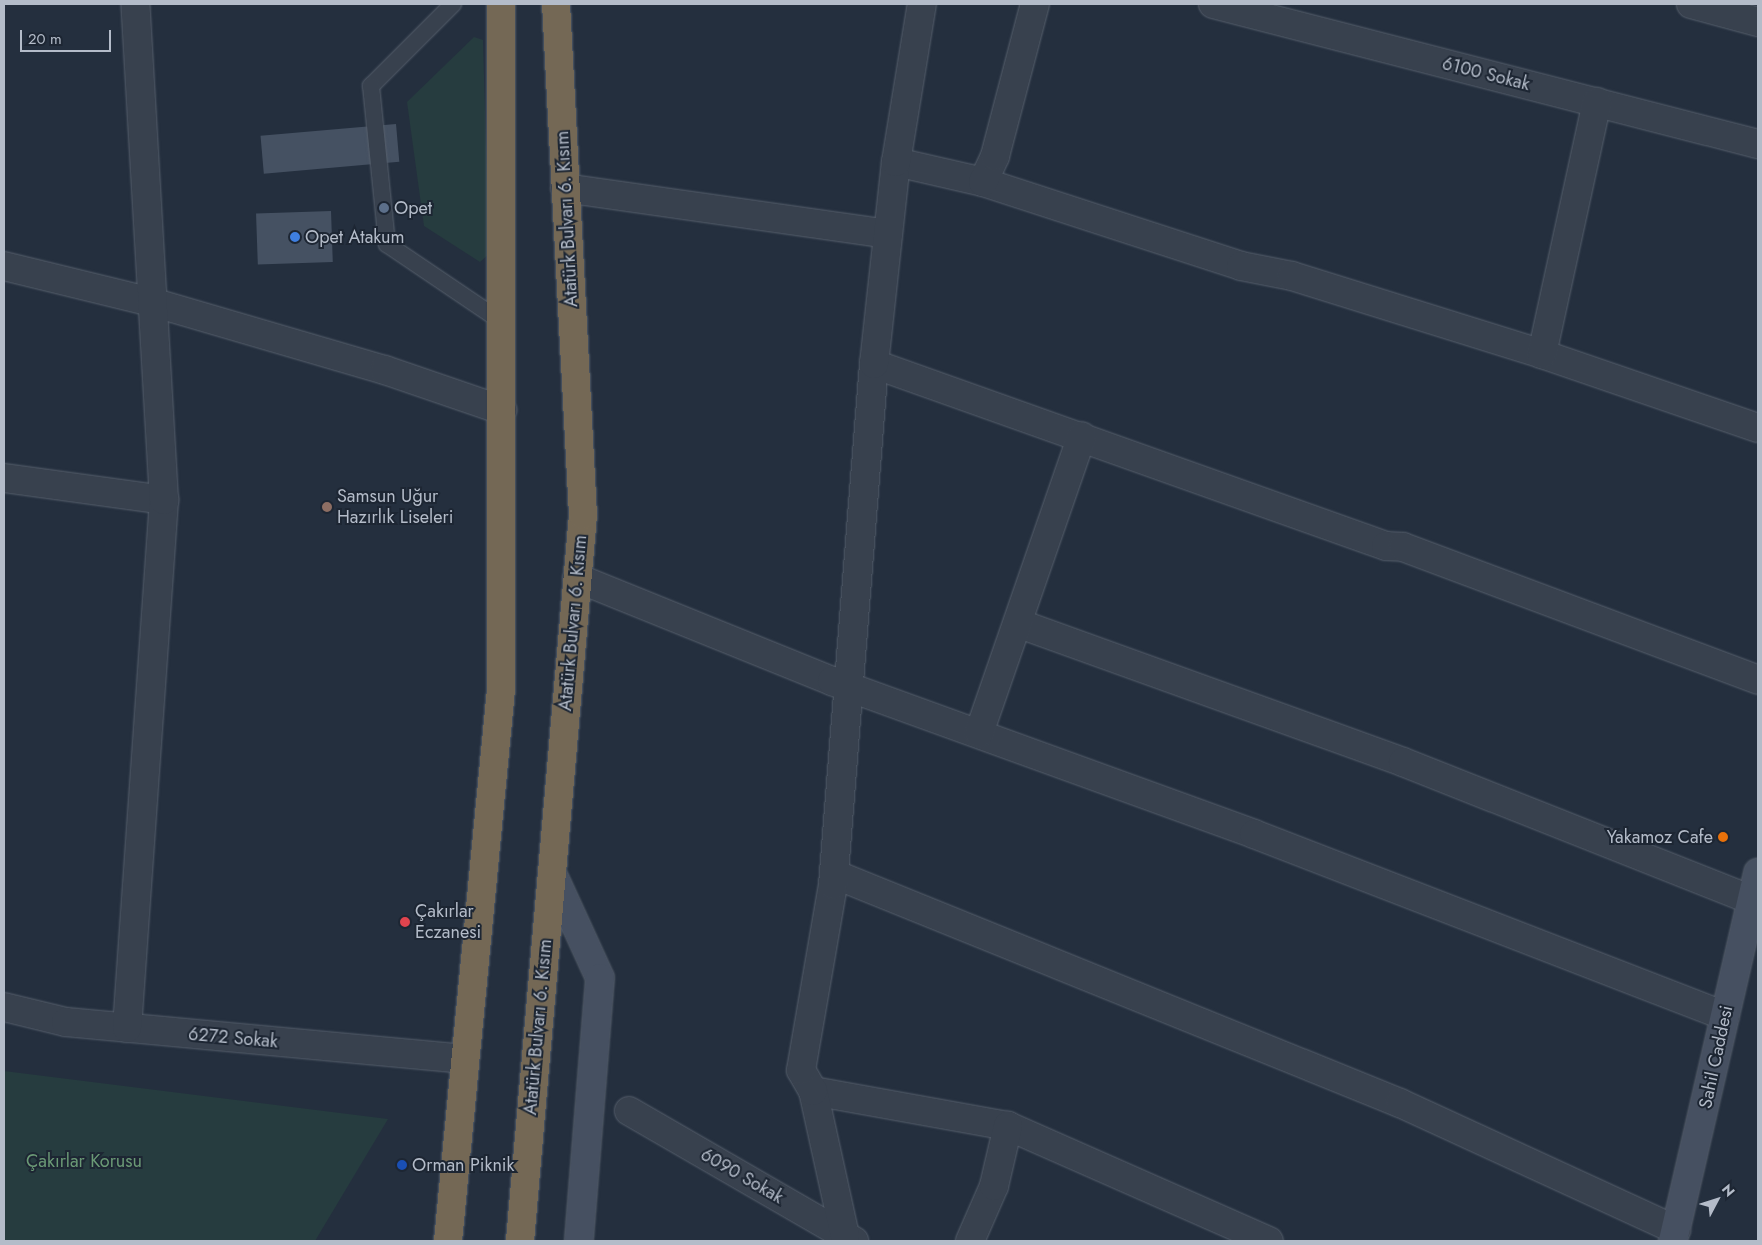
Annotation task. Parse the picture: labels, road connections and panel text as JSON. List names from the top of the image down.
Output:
{
  "streets": {
    "highway": ["Atatürk Bulvarı 6. Kısım"],
    "street": [
      "6100 Sokak",
      "6272 Sokak",
      "Sahil Caddesi",
      "6090 Sokak"
    ]
  },
  "parks": ["Çakırlar Korusu"],
  "places": [
    "Opet",
    "Opet Atakum",
    "Samsun Uğur Hazırlık Liseleri",
    "Yakamoz Cafe",
    "Çakırlar Eczanesi",
    "Orman Piknik"
  ],
  "scale_bar": "20 m",
  "north": "top right"
}
